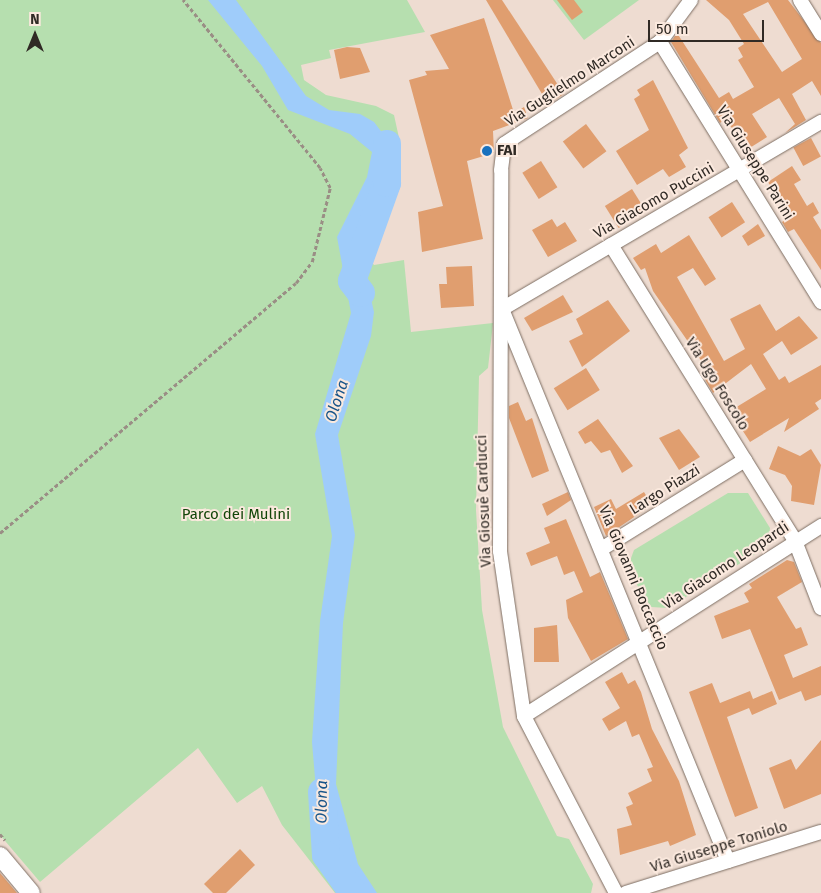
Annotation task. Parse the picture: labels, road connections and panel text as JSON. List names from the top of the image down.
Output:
{
  "streets": {
    "street": [
      "Via Guglielmo Marconi",
      "Via Giuseppe Parini",
      "Via Giacomo Puccini",
      "Via Ugo Foscolo",
      "Largo Piazzi",
      "Via Giosuè Carducci",
      "Via Giacomo Leopardi",
      "Via Giovanni Boccaccio",
      "Via Giuseppe Toniolo"
    ]
  },
  "crossings": [
    ["Via Guglielmo Marconi", "Via Giuseppe Parini"],
    ["Via Guglielmo Marconi", "Via Giosuè Carducci"],
    ["Via Giuseppe Parini", "Via Giacomo Puccini"],
    ["Via Giacomo Puccini", "Via Ugo Foscolo"],
    ["Via Giacomo Puccini", "Via Giosuè Carducci"],
    ["Via Giacomo Puccini", "Via Giovanni Boccaccio"],
    ["Via Ugo Foscolo", "Largo Piazzi"],
    ["Via Ugo Foscolo", "Via Giacomo Leopardi"],
    ["Largo Piazzi", "Via Giovanni Boccaccio"],
    ["Via Giosuè Carducci", "Via Giacomo Leopardi"],
    ["Via Giosuè Carducci", "Via Giovanni Boccaccio"],
    ["Via Giacomo Leopardi", "Via Giovanni Boccaccio"],
    ["Via Giovanni Boccaccio", "Via Giuseppe Toniolo"]
  ],
  "water": ["Olona"],
  "parks": ["Parco dei Mulini"],
  "places": ["FAI"],
  "scale_bar": "50 m",
  "north": "top"
}
